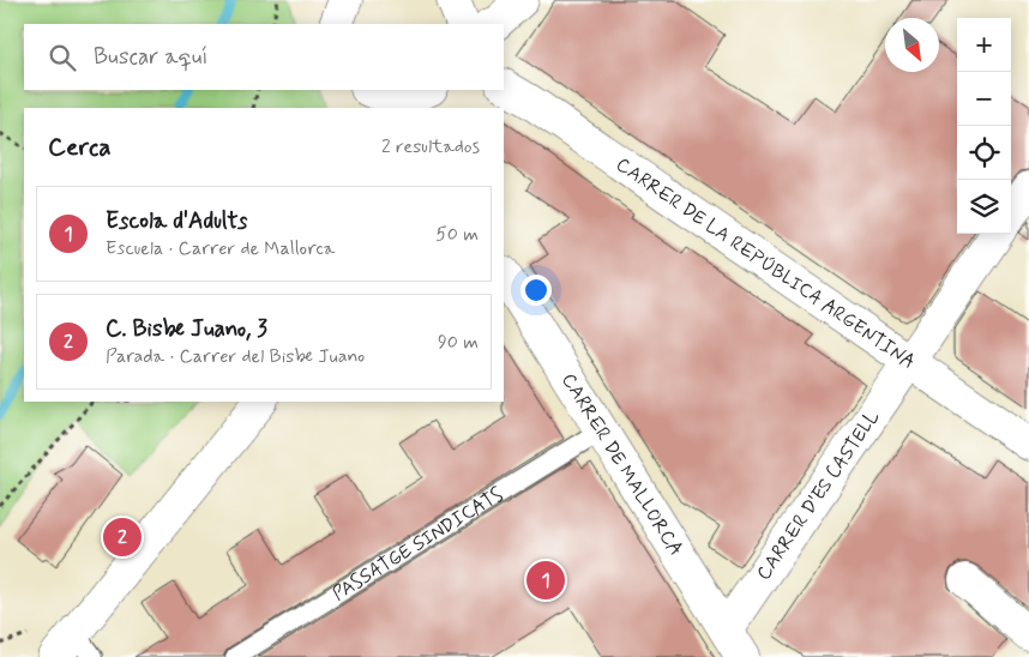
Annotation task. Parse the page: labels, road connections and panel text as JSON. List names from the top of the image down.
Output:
{
  "streets": {
    "street": ["CARRER DE LA REPÚBLICA ARGENTINA", "CARRER DE MALLORCA", "CARRER D'ES CASTELL"],
    "lane": ["PASSATGE SINDICATS"]
  },
  "crossings": [
    ["CARRER DE LA REPÚBLICA ARGENTINA", "CARRER D'ES CASTELL"],
    ["CARRER DE MALLORCA", "CARRER D'ES CASTELL"],
    ["CARRER DE MALLORCA", "PASSATGE SINDICATS"]
  ],
  "north": "bottom right",
  "page": {
    "map_buttons": ["+", "−"],
    "search": "Buscar aquí",
    "heading": ["Cerca", "2 resultados"],
    "list": [
      {
        "mark": "1",
        "name": "Escola d'Adults",
        "note": "Escuela · Carrer de Mallorca",
        "value": "50 m"
      },
      {
        "mark": "2",
        "name": "C. Bisbe Juano, 3",
        "note": "Parada · Carrer del Bisbe Juano",
        "value": "90 m"
      }
    ],
    "pins": ["2", "1"]
  }
}
